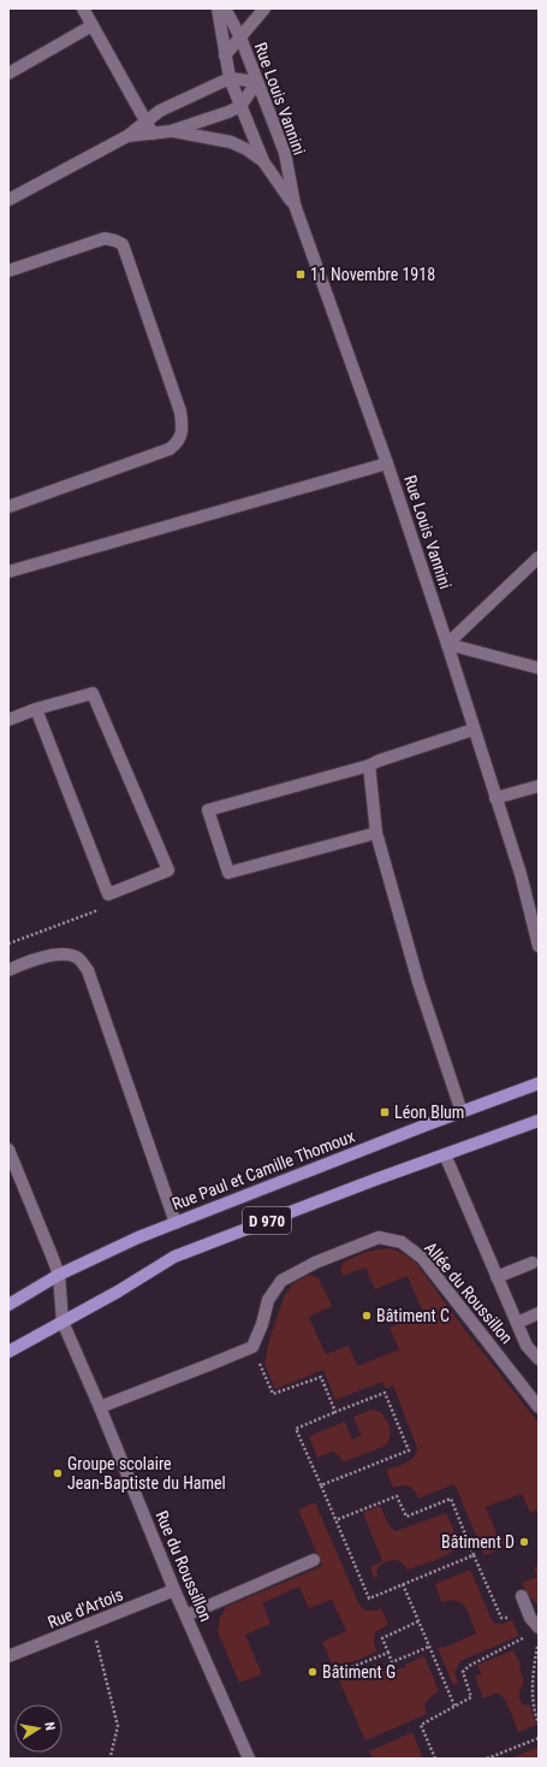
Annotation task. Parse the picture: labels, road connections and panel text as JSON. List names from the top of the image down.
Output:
{
  "streets": {
    "main road": ["Rue Paul et Camille Thomoux", "D 970"],
    "street": [
      "Rue Louis Vannini",
      "Allée du Roussillon",
      "Rue du Roussillon",
      "Rue d'Artois"
    ]
  },
  "crossings": [
    ["Rue Paul et Camille Thomoux", "Rue du Roussillon"],
    ["D 970", "Rue du Roussillon"],
    ["Rue du Roussillon", "Rue d'Artois"]
  ],
  "places": {
    "transit": ["11 Novembre 1918", "Léon Blum"],
    "other": [
      "Bâtiment C",
      "Groupe scolaire Jean-Baptiste du Hamel",
      "Bâtiment D",
      "Bâtiment G"
    ]
  },
  "north": "right"
}
